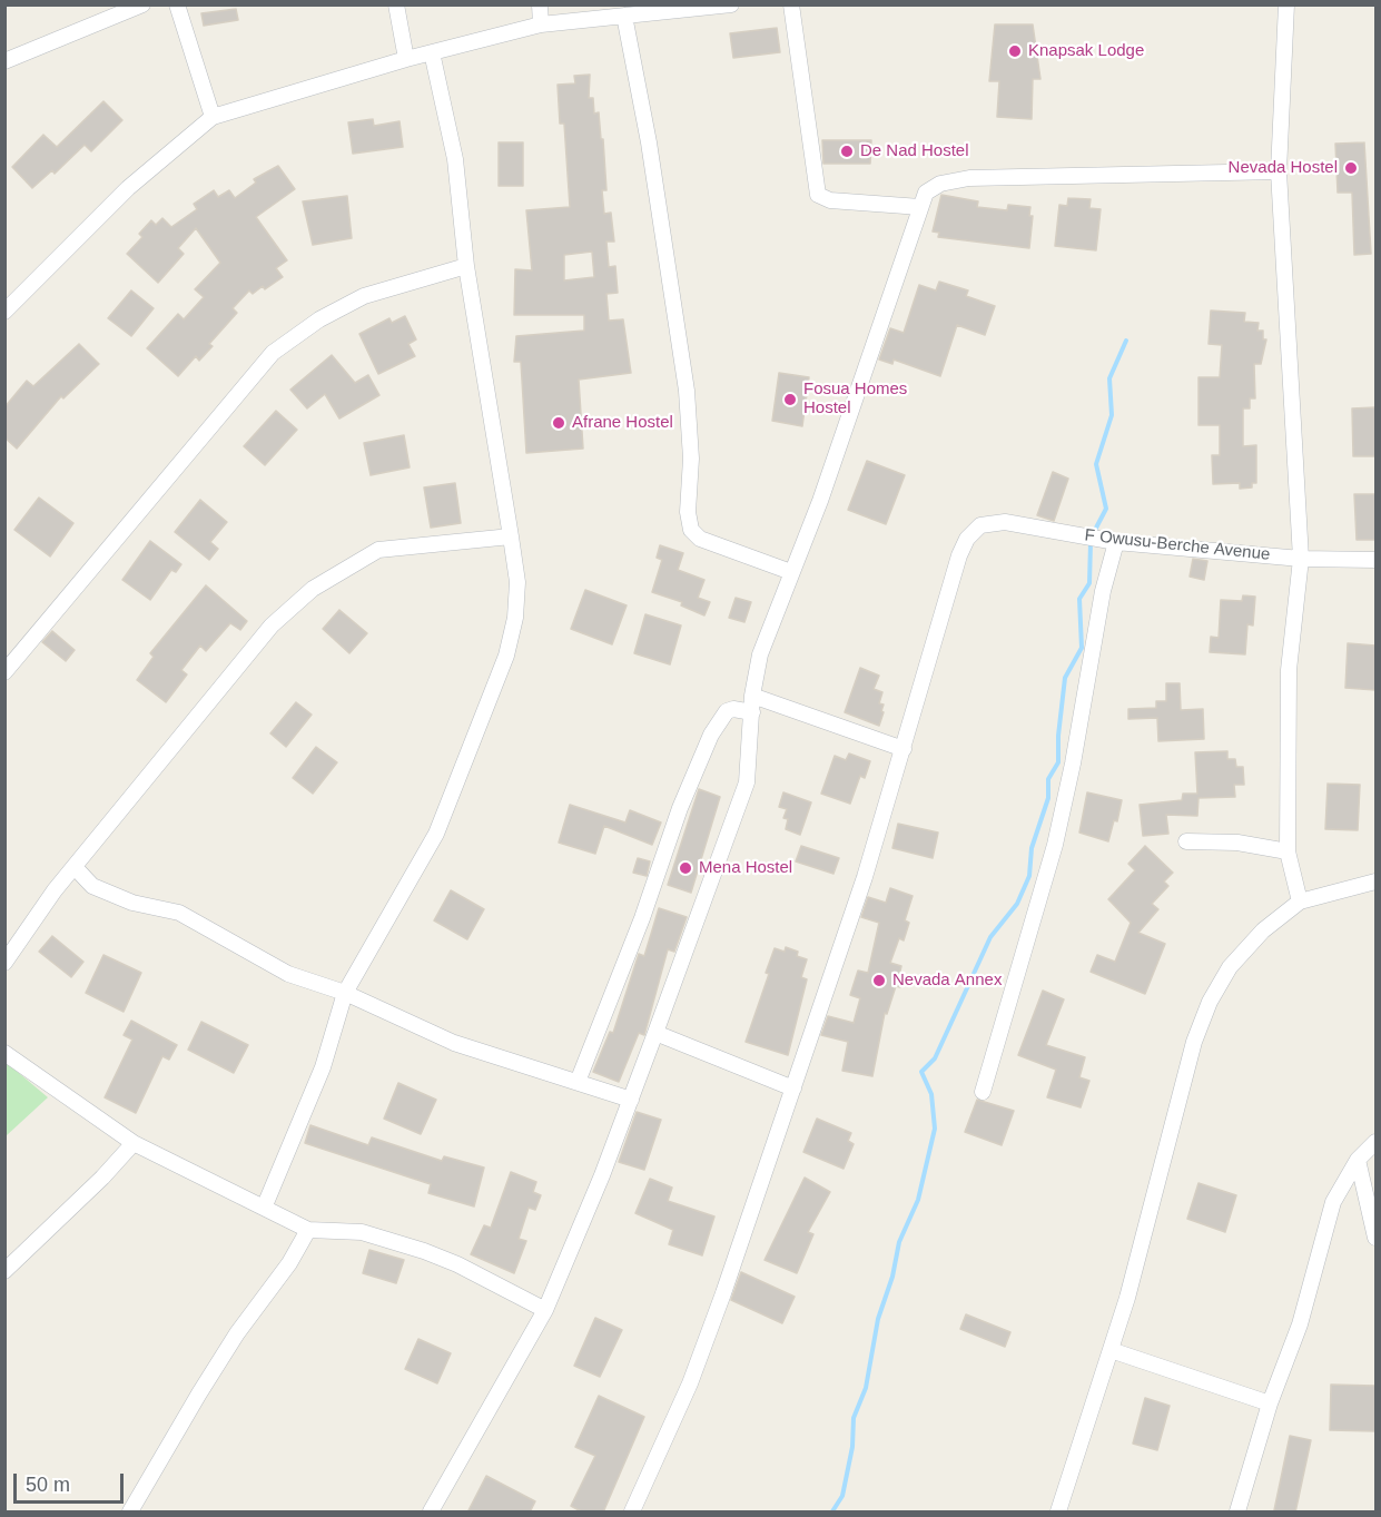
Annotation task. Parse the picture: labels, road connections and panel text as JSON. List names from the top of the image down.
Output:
{
  "streets": {
    "street": ["F Owusu-Berche Avenue"]
  },
  "places": [
    "Knapsak Lodge",
    "De Nad Hostel",
    "Nevada Hostel",
    "Fosua Homes Hostel",
    "Afrane Hostel",
    "Mena Hostel",
    "Nevada Annex"
  ],
  "scale_bar": "50 m"
}
